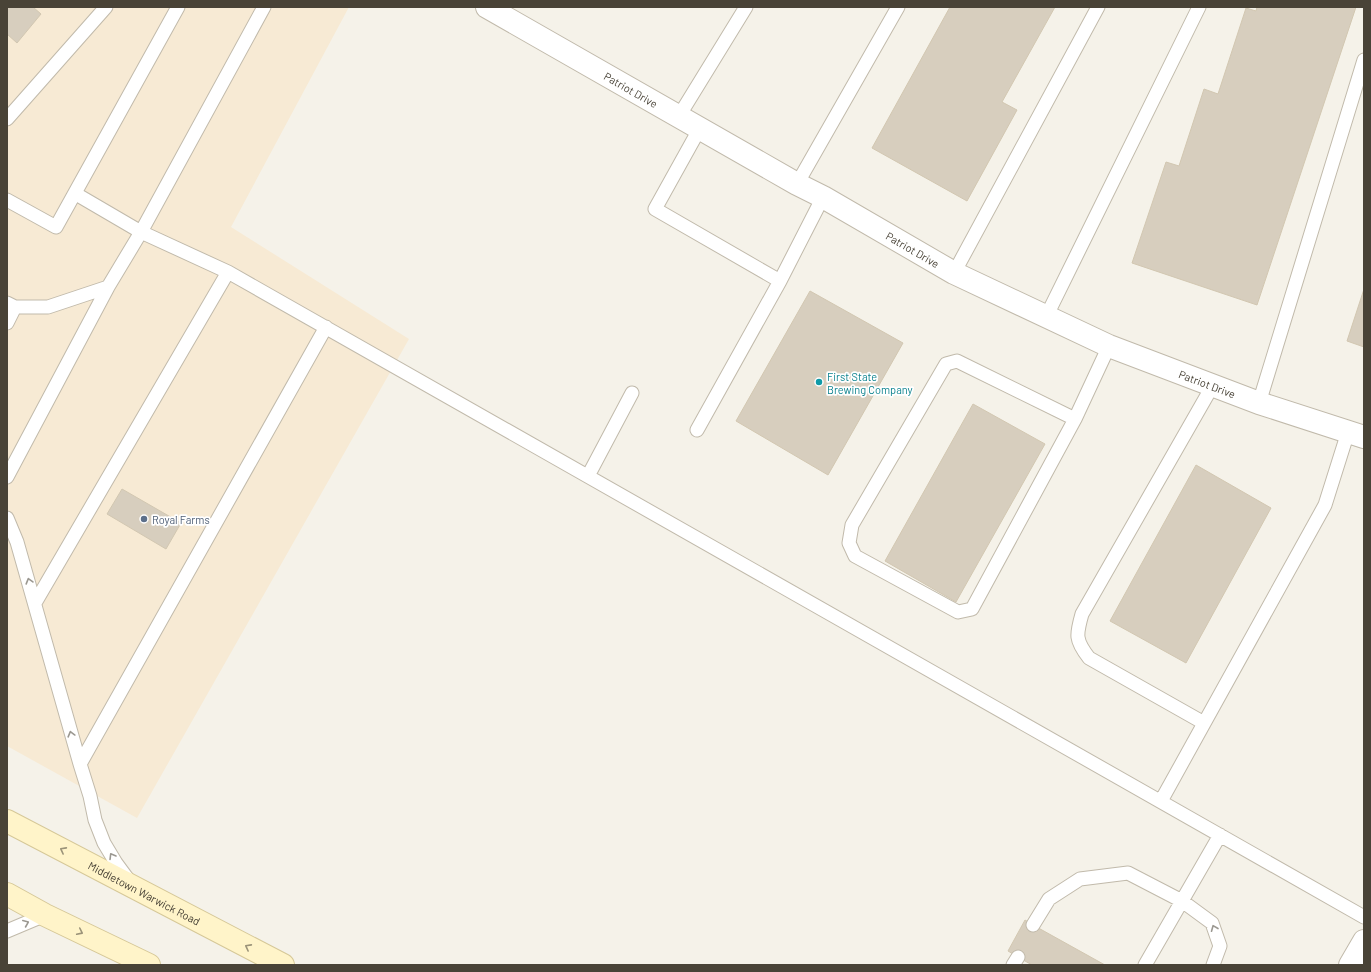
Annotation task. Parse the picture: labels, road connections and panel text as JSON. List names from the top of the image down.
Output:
{
  "streets": {
    "street": ["Patriot Drive", "Middletown Warwick Road"]
  },
  "places": ["First State Brewing Company", "Royal Farms"]
}
